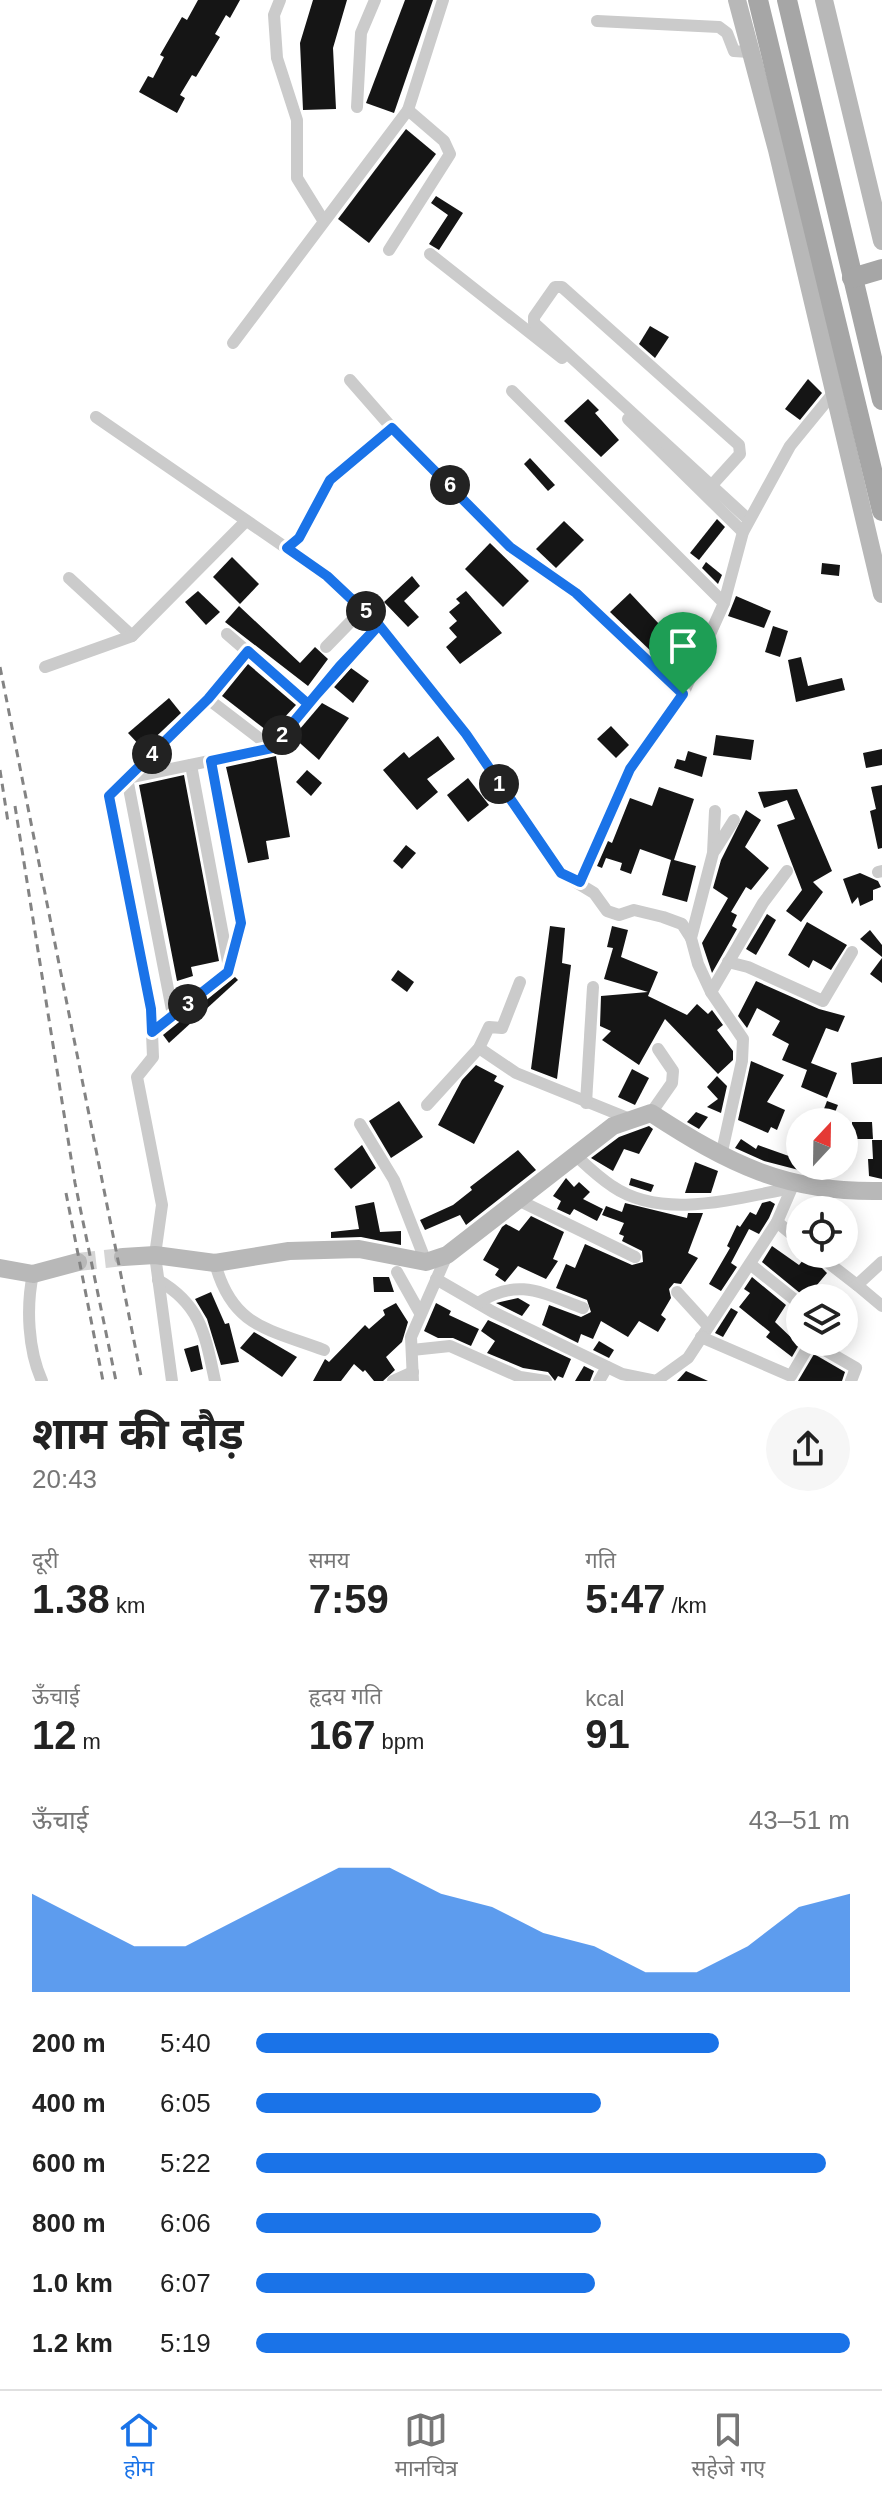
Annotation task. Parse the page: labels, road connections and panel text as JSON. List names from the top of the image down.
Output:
{
  "north": "top",
  "page": {
    "pins": [
      "6",
      "5",
      "2",
      "4",
      "1",
      "3"
    ],
    "heading": ["शाम की दौड़", "20:43"],
    "stats": [
      ["दूरी", "1.38 km"],
      ["समय", "7:59"],
      ["गति", "5:47 /km"],
      ["ऊँचाई", "12 m"],
      ["हृदय गति", "167 bpm"],
      ["kcal", "91"]
    ],
    "chart": ["ऊँचाई", "43–51 m"],
    "list": [
      {
        "name": "200 m",
        "note": "5:40"
      },
      {
        "name": "400 m",
        "note": "6:05"
      },
      {
        "name": "600 m",
        "note": "5:22"
      },
      {
        "name": "800 m",
        "note": "6:06"
      },
      {
        "name": "1.0 km",
        "note": "6:07"
      },
      {
        "name": "1.2 km",
        "note": "5:19"
      }
    ],
    "tabs": ["होम", "मानचित्र", "सहेजे गए"]
  }
}
